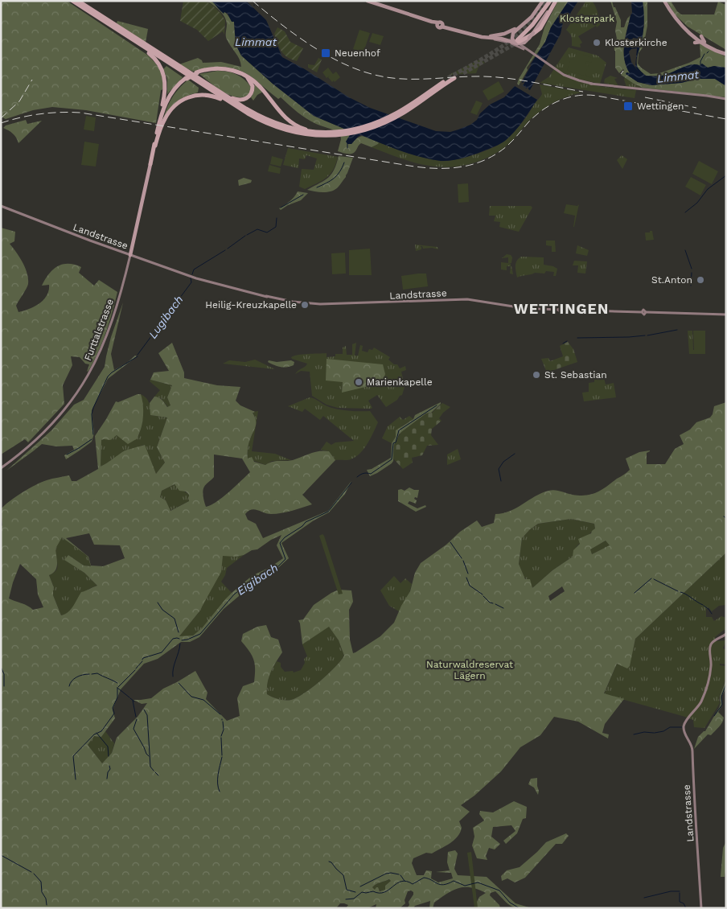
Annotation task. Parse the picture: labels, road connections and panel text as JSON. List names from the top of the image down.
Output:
{
  "streets": {
    "highway": ["Furttalstrasse"],
    "main road": ["Landstrasse"]
  },
  "crossings": [
    ["Landstrasse", "Furttalstrasse"]
  ],
  "districts": ["WETTINGEN"],
  "water": ["Limmat", "Lugibach", "Eigibach"],
  "parks": ["Klosterpark", "Naturwaldreservat Lägern"],
  "places": {
    "other": [
      "Klosterkirche",
      "St.Anton",
      "Heilig-Kreuzkapelle",
      "St. Sebastian",
      "Marienkapelle"
    ],
    "transit": ["Neuenhof", "Wettingen"]
  }
}
